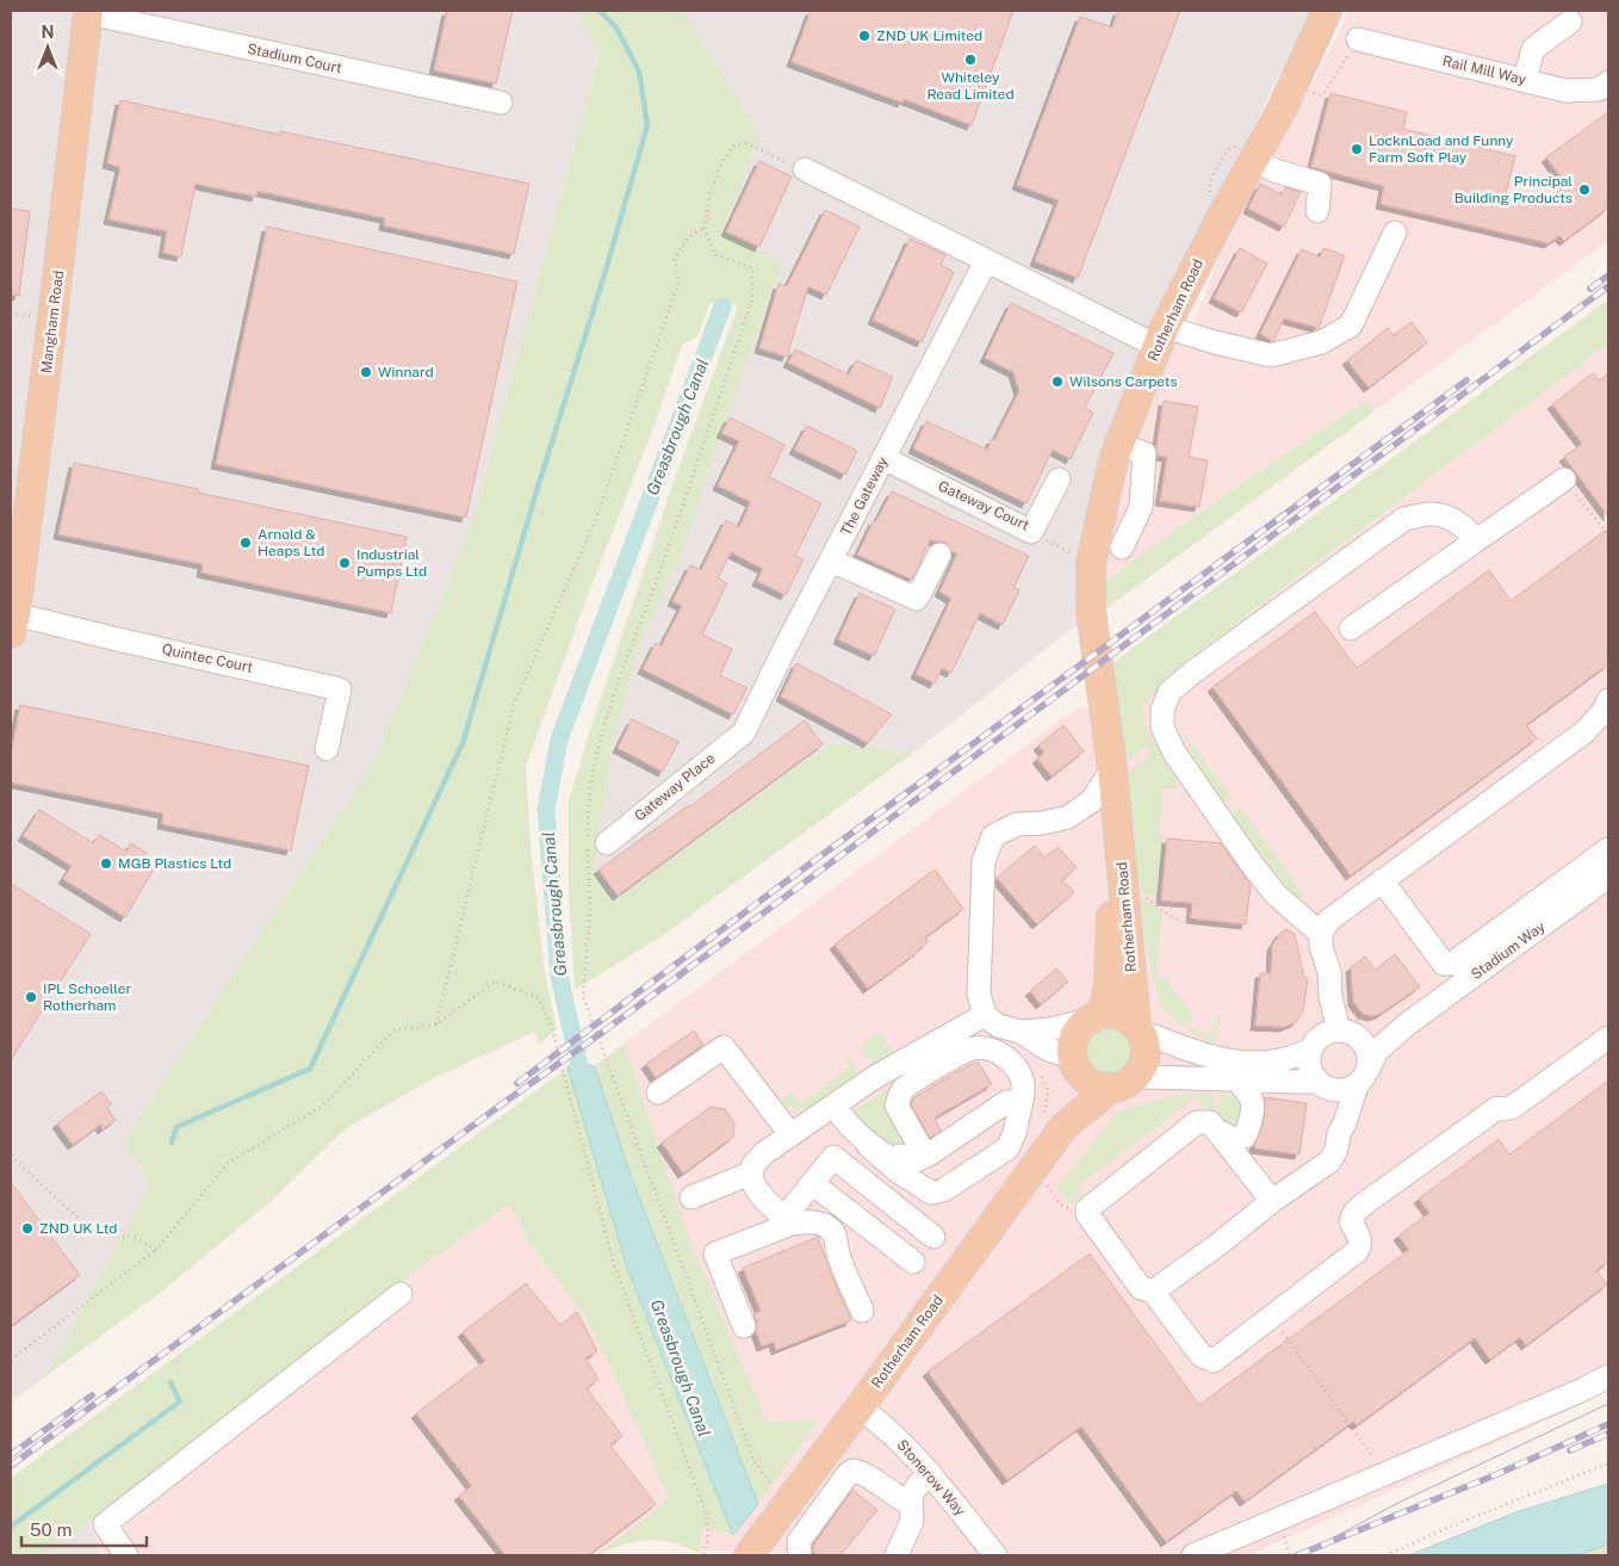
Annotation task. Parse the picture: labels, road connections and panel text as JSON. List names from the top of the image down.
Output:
{
  "streets": {
    "main road": ["Rotherham Road", "Mangham Road"],
    "street": [
      "Stadium Court",
      "Rail Mill Way",
      "The Gateway",
      "Gateway Court",
      "Quintec Court",
      "Gateway Place",
      "Stadium Way",
      "Stonerow Way"
    ]
  },
  "crossings": [
    ["Stadium Court", "Mangham Road"],
    ["Rotherham Road", "Stonerow Way"],
    ["Mangham Road", "Quintec Court"],
    ["The Gateway", "Gateway Court"],
    ["The Gateway", "Gateway Place"]
  ],
  "water": ["Greasbrough Canal"],
  "places": [
    "ZND UK Limited",
    "Whiteley Read Limited",
    "LocknLoad and Funny Farm Soft Play",
    "Principal Building Products",
    "Winnard",
    "Wilsons Carpets",
    "Arnold & Heaps Ltd",
    "Industrial Pumps Ltd",
    "MGB Plastics Ltd",
    "IPL Schoeller Rotherham",
    "ZND UK Ltd"
  ],
  "scale_bar": "50 m",
  "north": "top"
}
